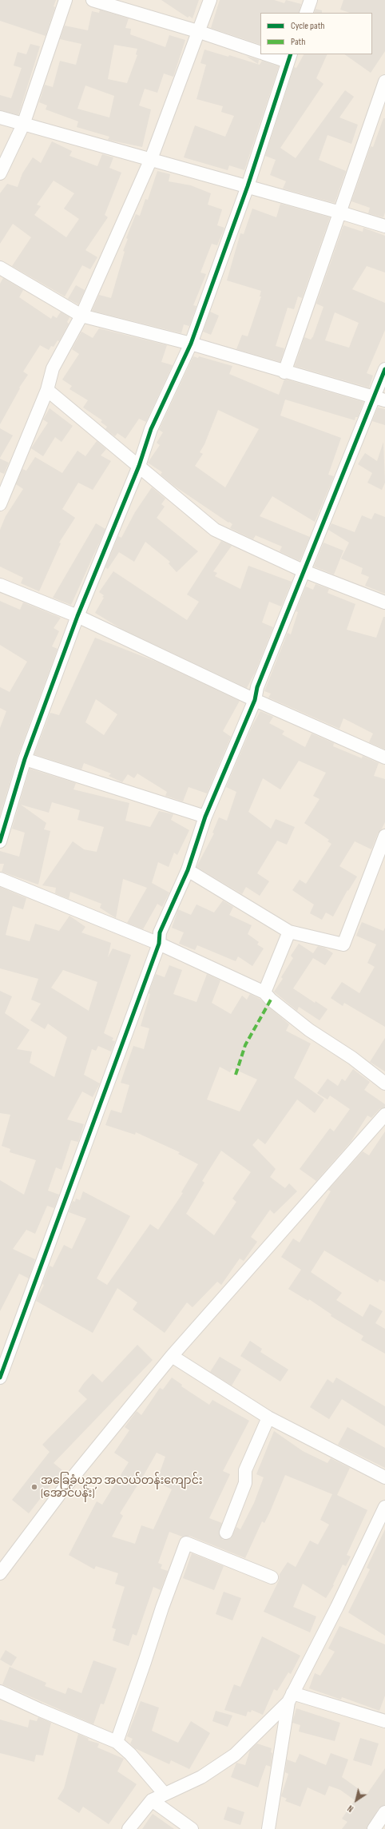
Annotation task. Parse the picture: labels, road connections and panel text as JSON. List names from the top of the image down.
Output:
{
  "places": ["အခြေခံပညာ အလယ်တန်းကျောင်း (အောင်ပန်း)"],
  "legend": ["Cycle path", "Path"],
  "north": "bottom left"
}
